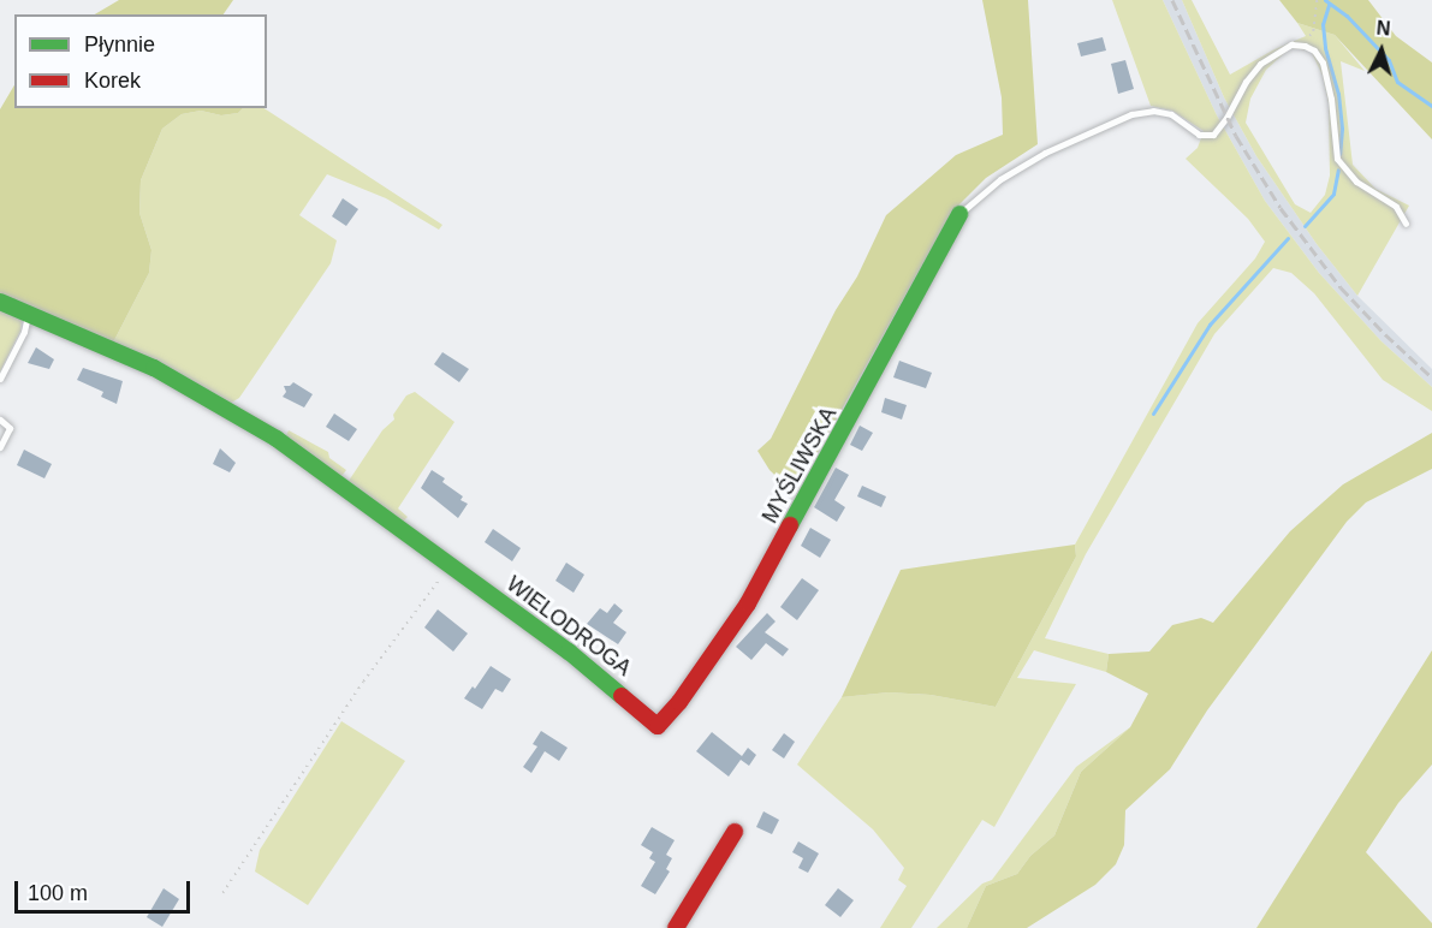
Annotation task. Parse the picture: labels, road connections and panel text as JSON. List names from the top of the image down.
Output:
{
  "streets": {
    "street": ["MYŚLIWSKA", "WIELODROGA"]
  },
  "crossings": [
    ["MYŚLIWSKA", "WIELODROGA"]
  ],
  "legend": ["Płynnie", "Korek"],
  "scale_bar": "100 m",
  "north": "top"
}
